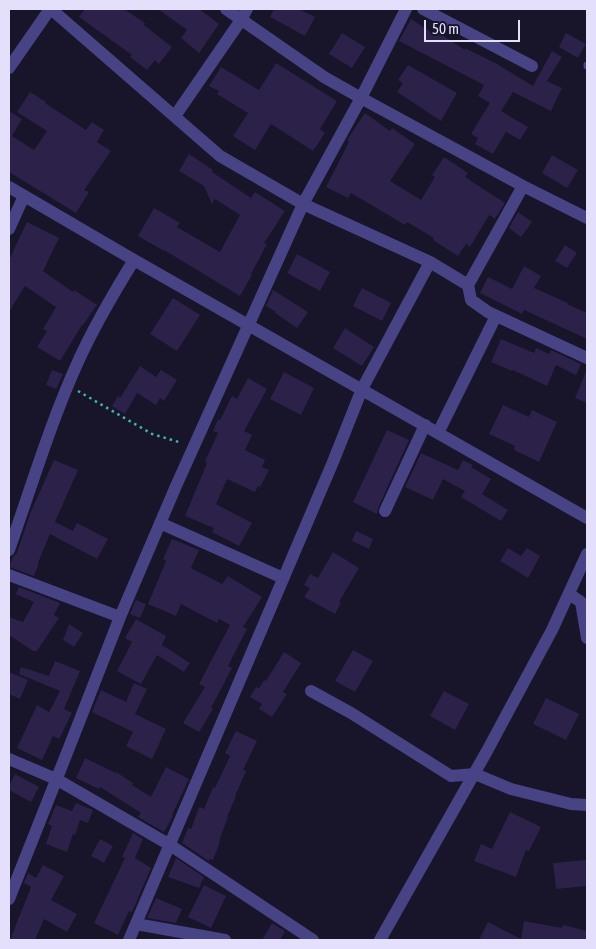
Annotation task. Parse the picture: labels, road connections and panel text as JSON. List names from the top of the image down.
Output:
{
  "scale_bar": "50 m"
}
